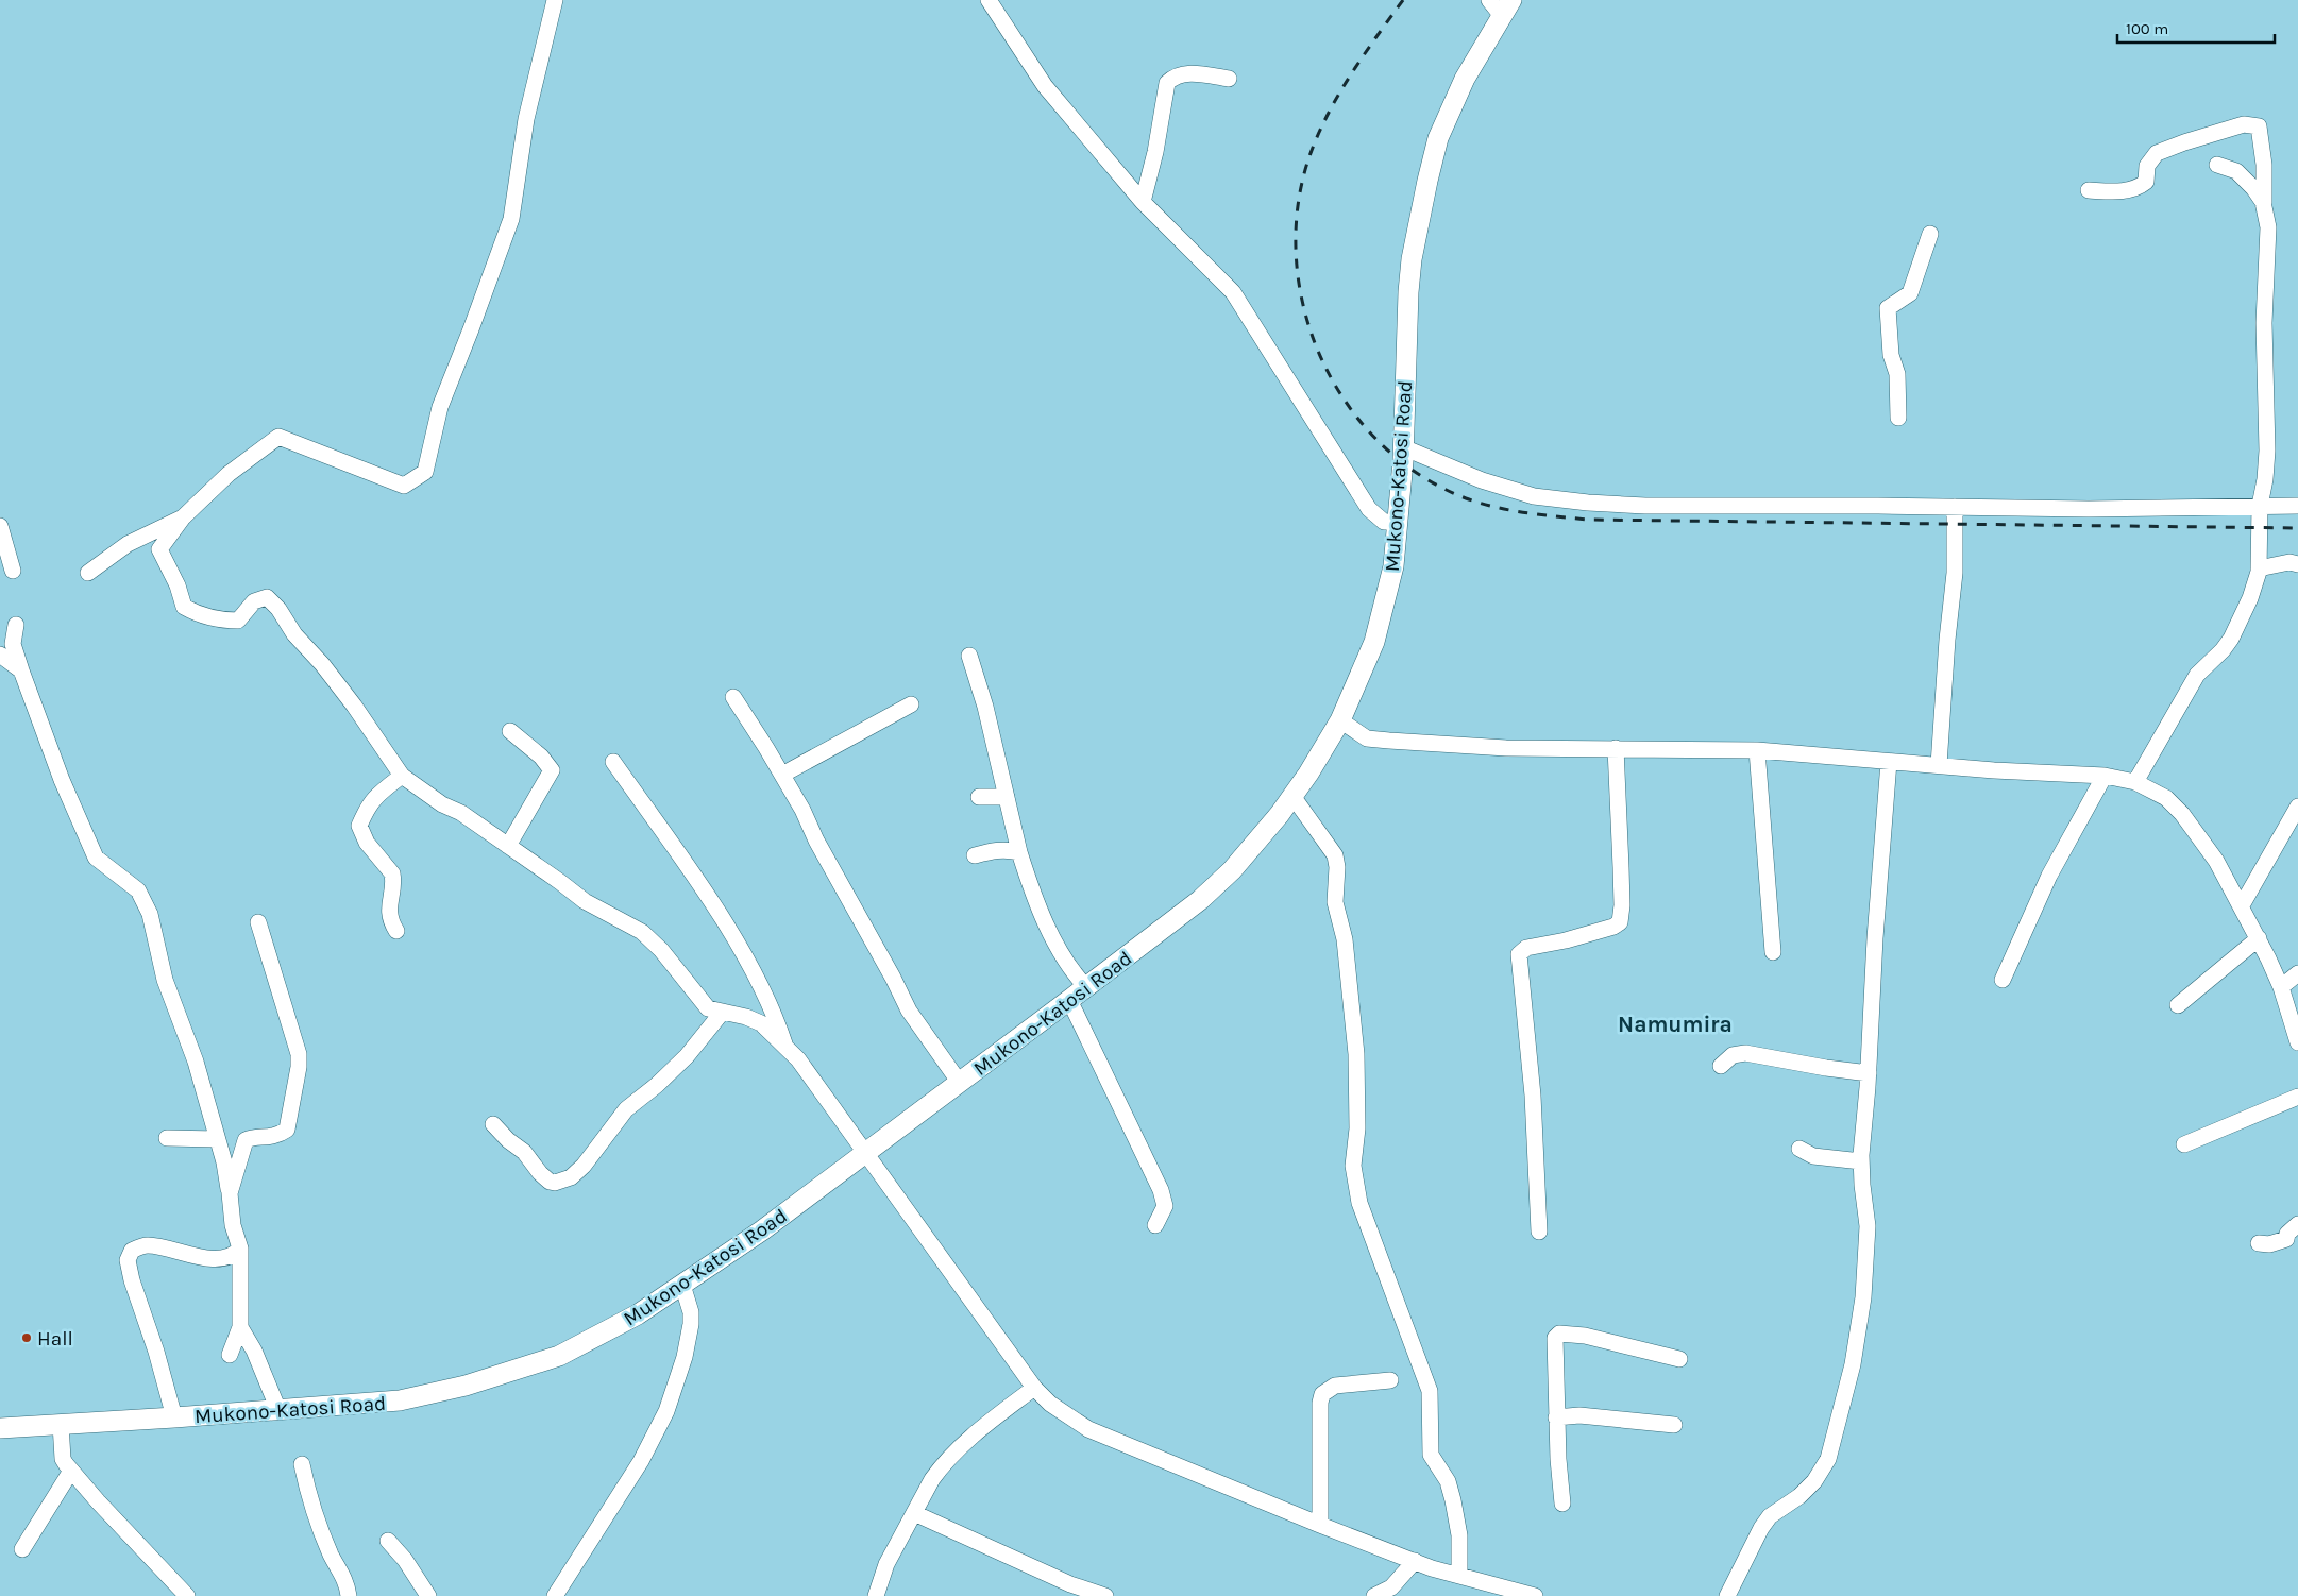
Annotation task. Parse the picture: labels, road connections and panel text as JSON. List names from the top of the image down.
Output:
{
  "streets": {
    "main road": ["Mukono-Katosi Road"]
  },
  "districts": ["Namumira"],
  "places": ["Hall"],
  "scale_bar": "100 m"
}
